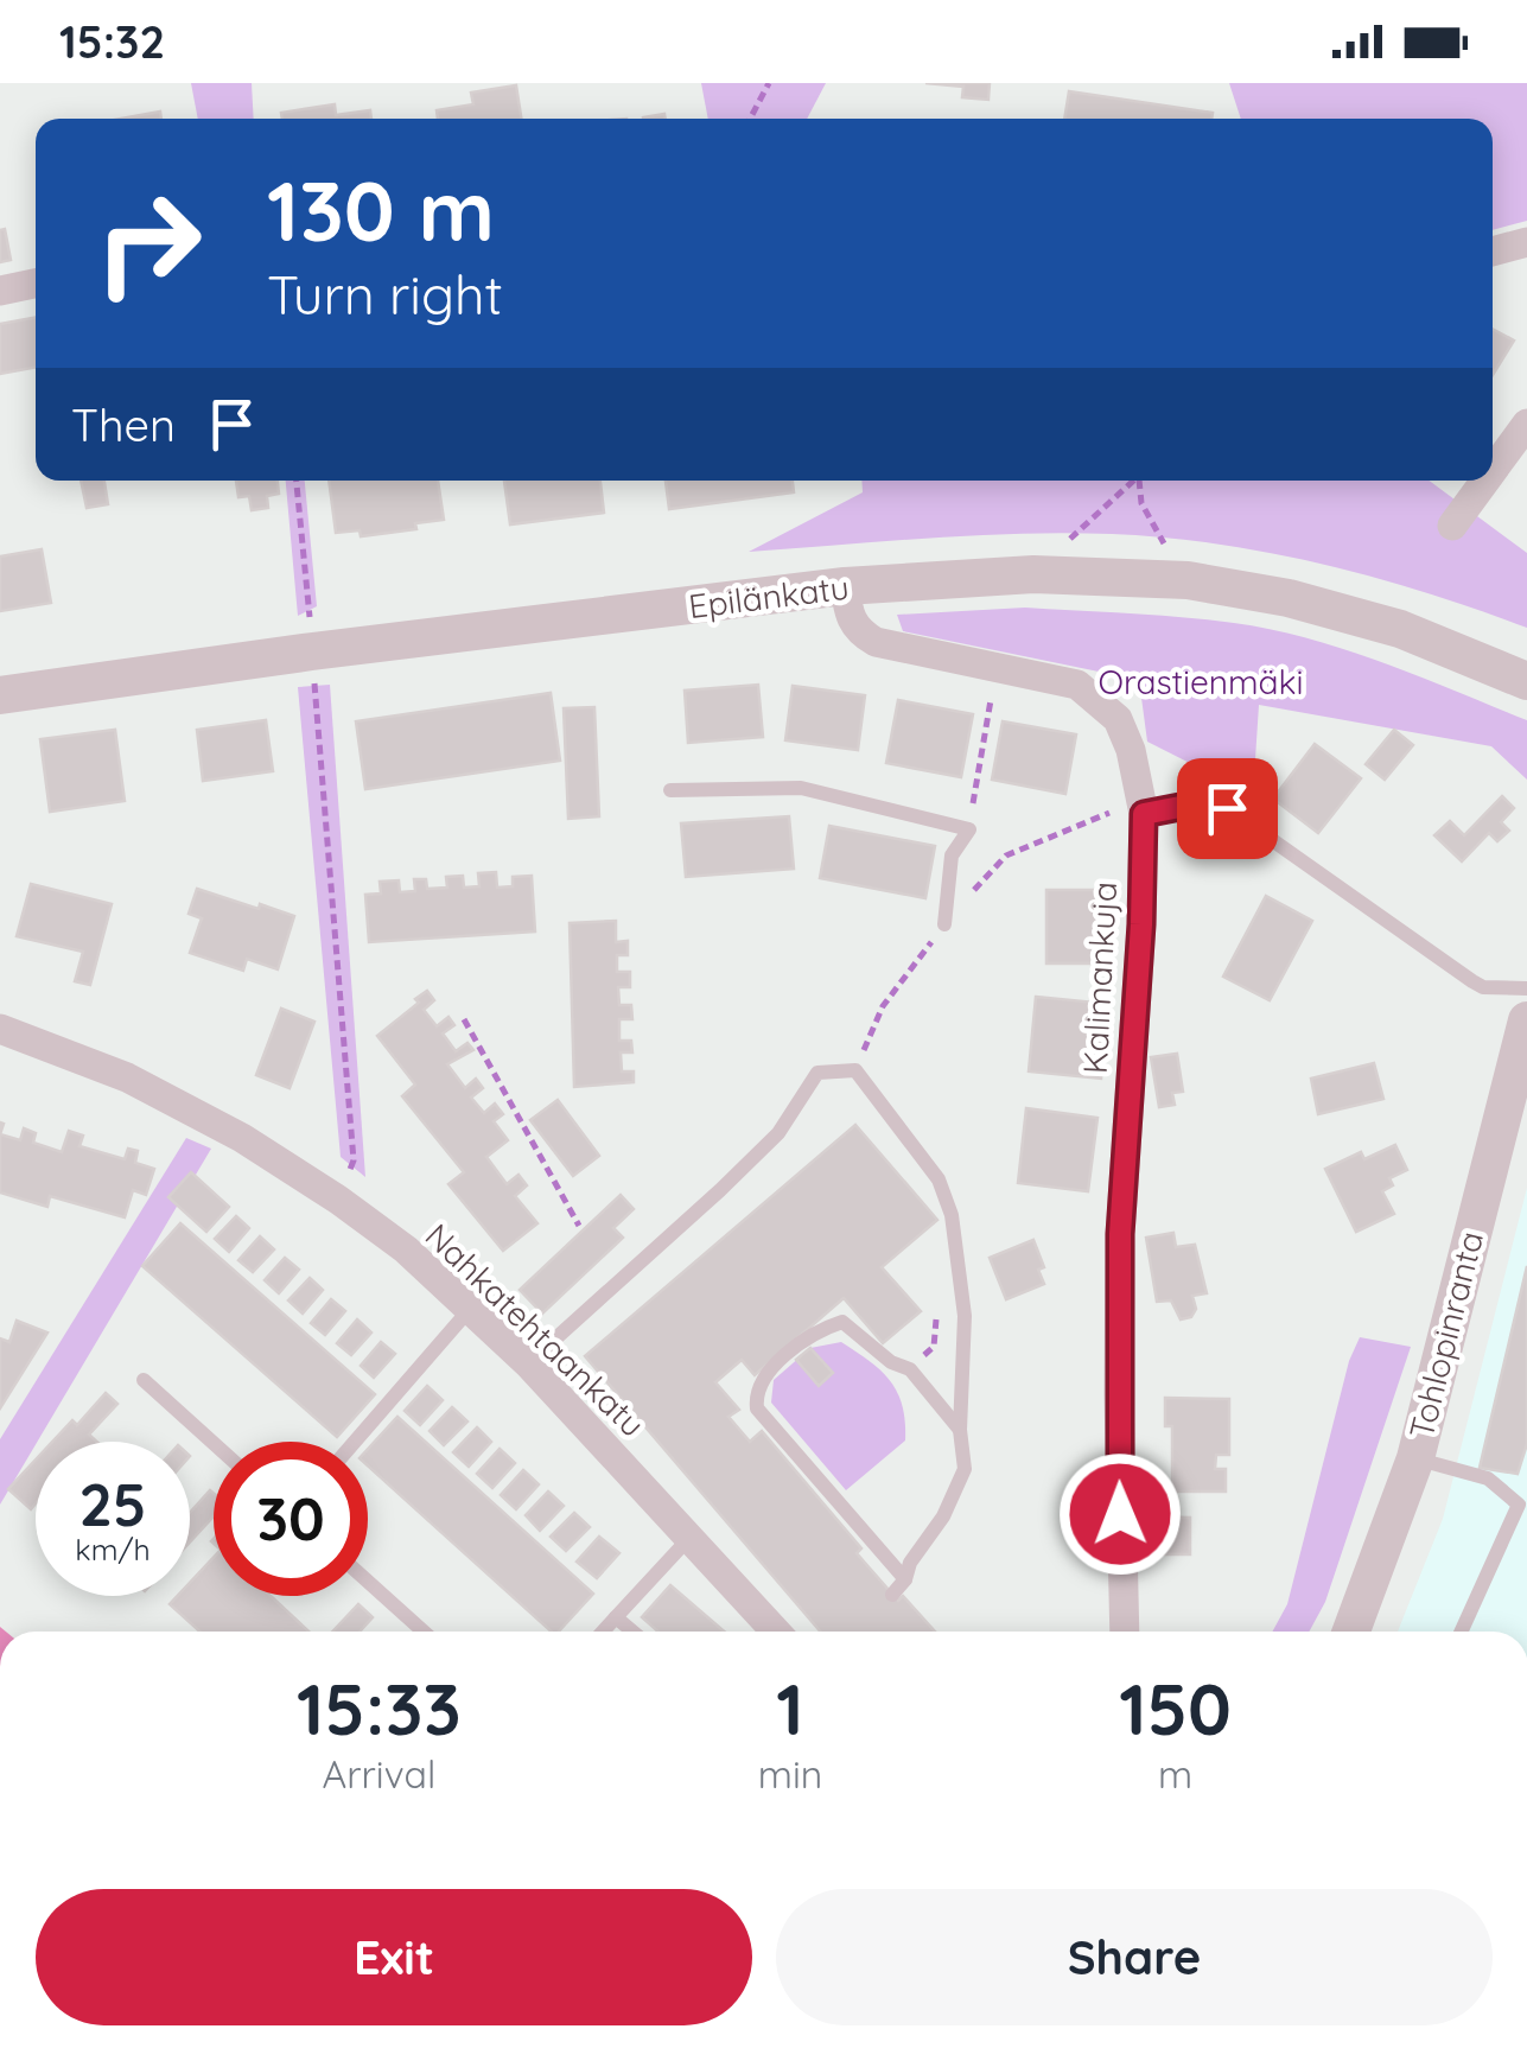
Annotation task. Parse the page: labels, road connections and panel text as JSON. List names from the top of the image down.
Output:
{
  "streets": {
    "street": [
      "Epilänkatu",
      "Kalimankuja",
      "Nahkatehtaankatu",
      "Tohlopinranta"
    ]
  },
  "crossings": [
    ["Epilänkatu", "Kalimankuja"]
  ],
  "parks": ["Orastienmäki"],
  "page": {
    "status": "15:32",
    "turn": ["130 m", "Turn right"],
    "then": "Then",
    "speed": "25 km/h",
    "limit": "30",
    "eta": [
      "15:33",
      "Arrival",
      "1",
      "min",
      "150",
      "m"
    ],
    "buttons": ["Exit", "Share"]
  }
}
